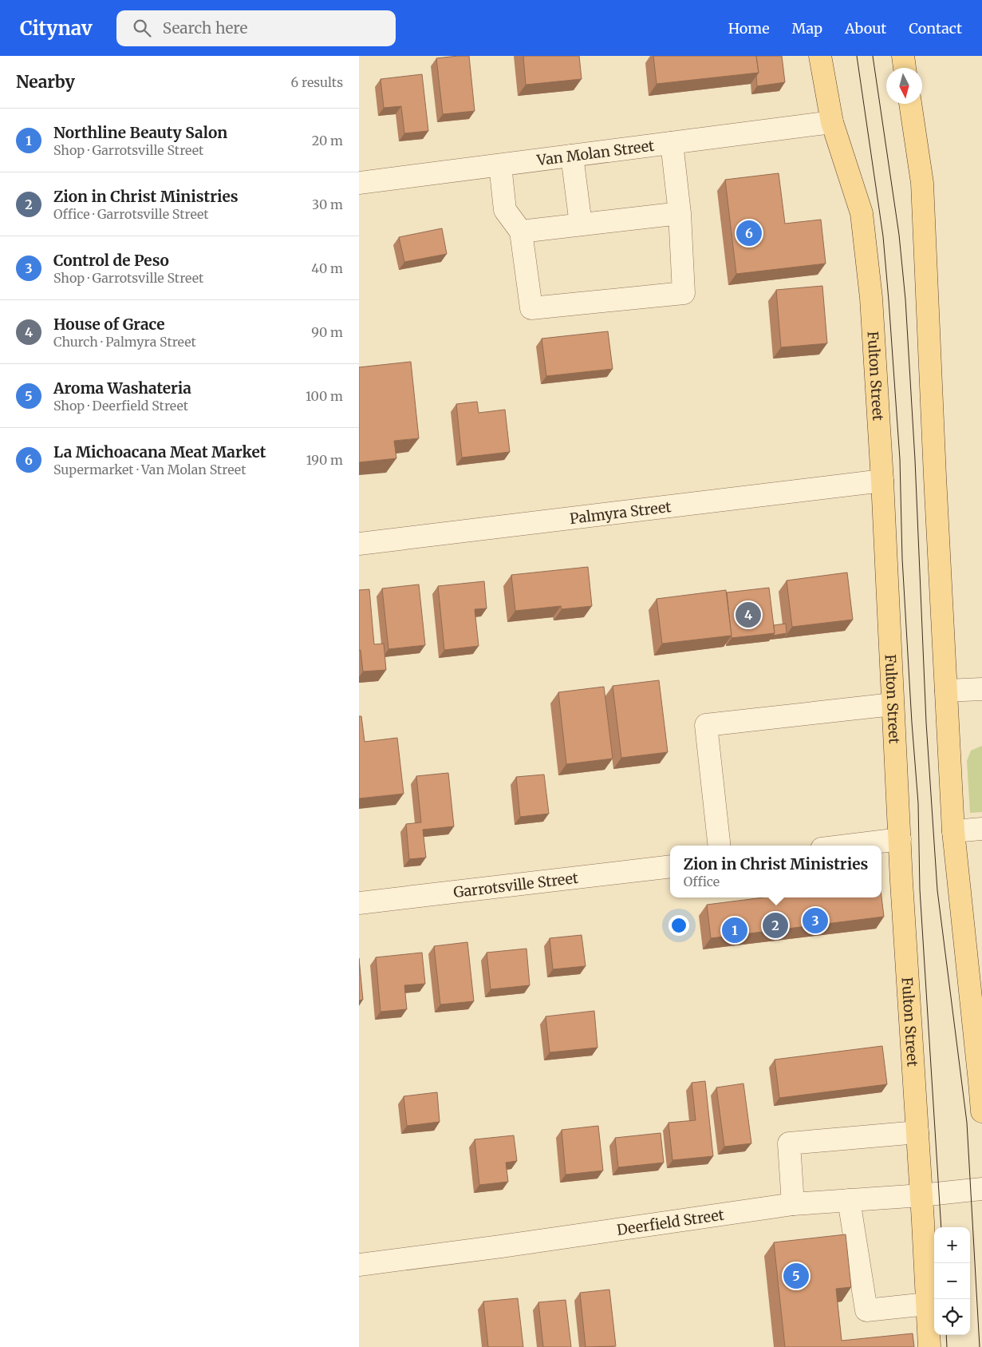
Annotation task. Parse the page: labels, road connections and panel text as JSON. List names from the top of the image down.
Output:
{
  "streets": {
    "main road": ["Fulton Street"],
    "street": [
      "Van Molan Street",
      "Palmyra Street",
      "Garrotsville Street",
      "Deerfield Street"
    ]
  },
  "crossings": [
    ["Van Molan Street", "Fulton Street"],
    ["Fulton Street", "Palmyra Street"],
    ["Fulton Street", "Deerfield Street"]
  ],
  "north": "bottom",
  "page": {
    "header": "Citynav",
    "search": "Search here",
    "nav": [
      "Home",
      "Map",
      "About",
      "Contact"
    ],
    "heading": ["Nearby", "6 results"],
    "list": [
      {
        "mark": "1",
        "name": "Northline Beauty Salon",
        "note": "Shop · Garrotsville Street",
        "value": "20 m"
      },
      {
        "mark": "2",
        "name": "Zion in Christ Ministries",
        "note": "Office · Garrotsville Street",
        "value": "30 m"
      },
      {
        "mark": "3",
        "name": "Control de Peso",
        "note": "Shop · Garrotsville Street",
        "value": "40 m"
      },
      {
        "mark": "4",
        "name": "House of Grace",
        "note": "Church · Palmyra Street",
        "value": "90 m"
      },
      {
        "mark": "5",
        "name": "Aroma Washateria",
        "note": "Shop · Deerfield Street",
        "value": "100 m"
      },
      {
        "mark": "6",
        "name": "La Michoacana Meat Market",
        "note": "Supermarket · Van Molan Street",
        "value": "190 m"
      }
    ],
    "pins": [
      "6",
      "4",
      "3",
      "2",
      "1",
      "5"
    ],
    "popup": ["Zion in Christ Ministries", "Office"],
    "map_buttons": ["+", "−"]
  }
}
